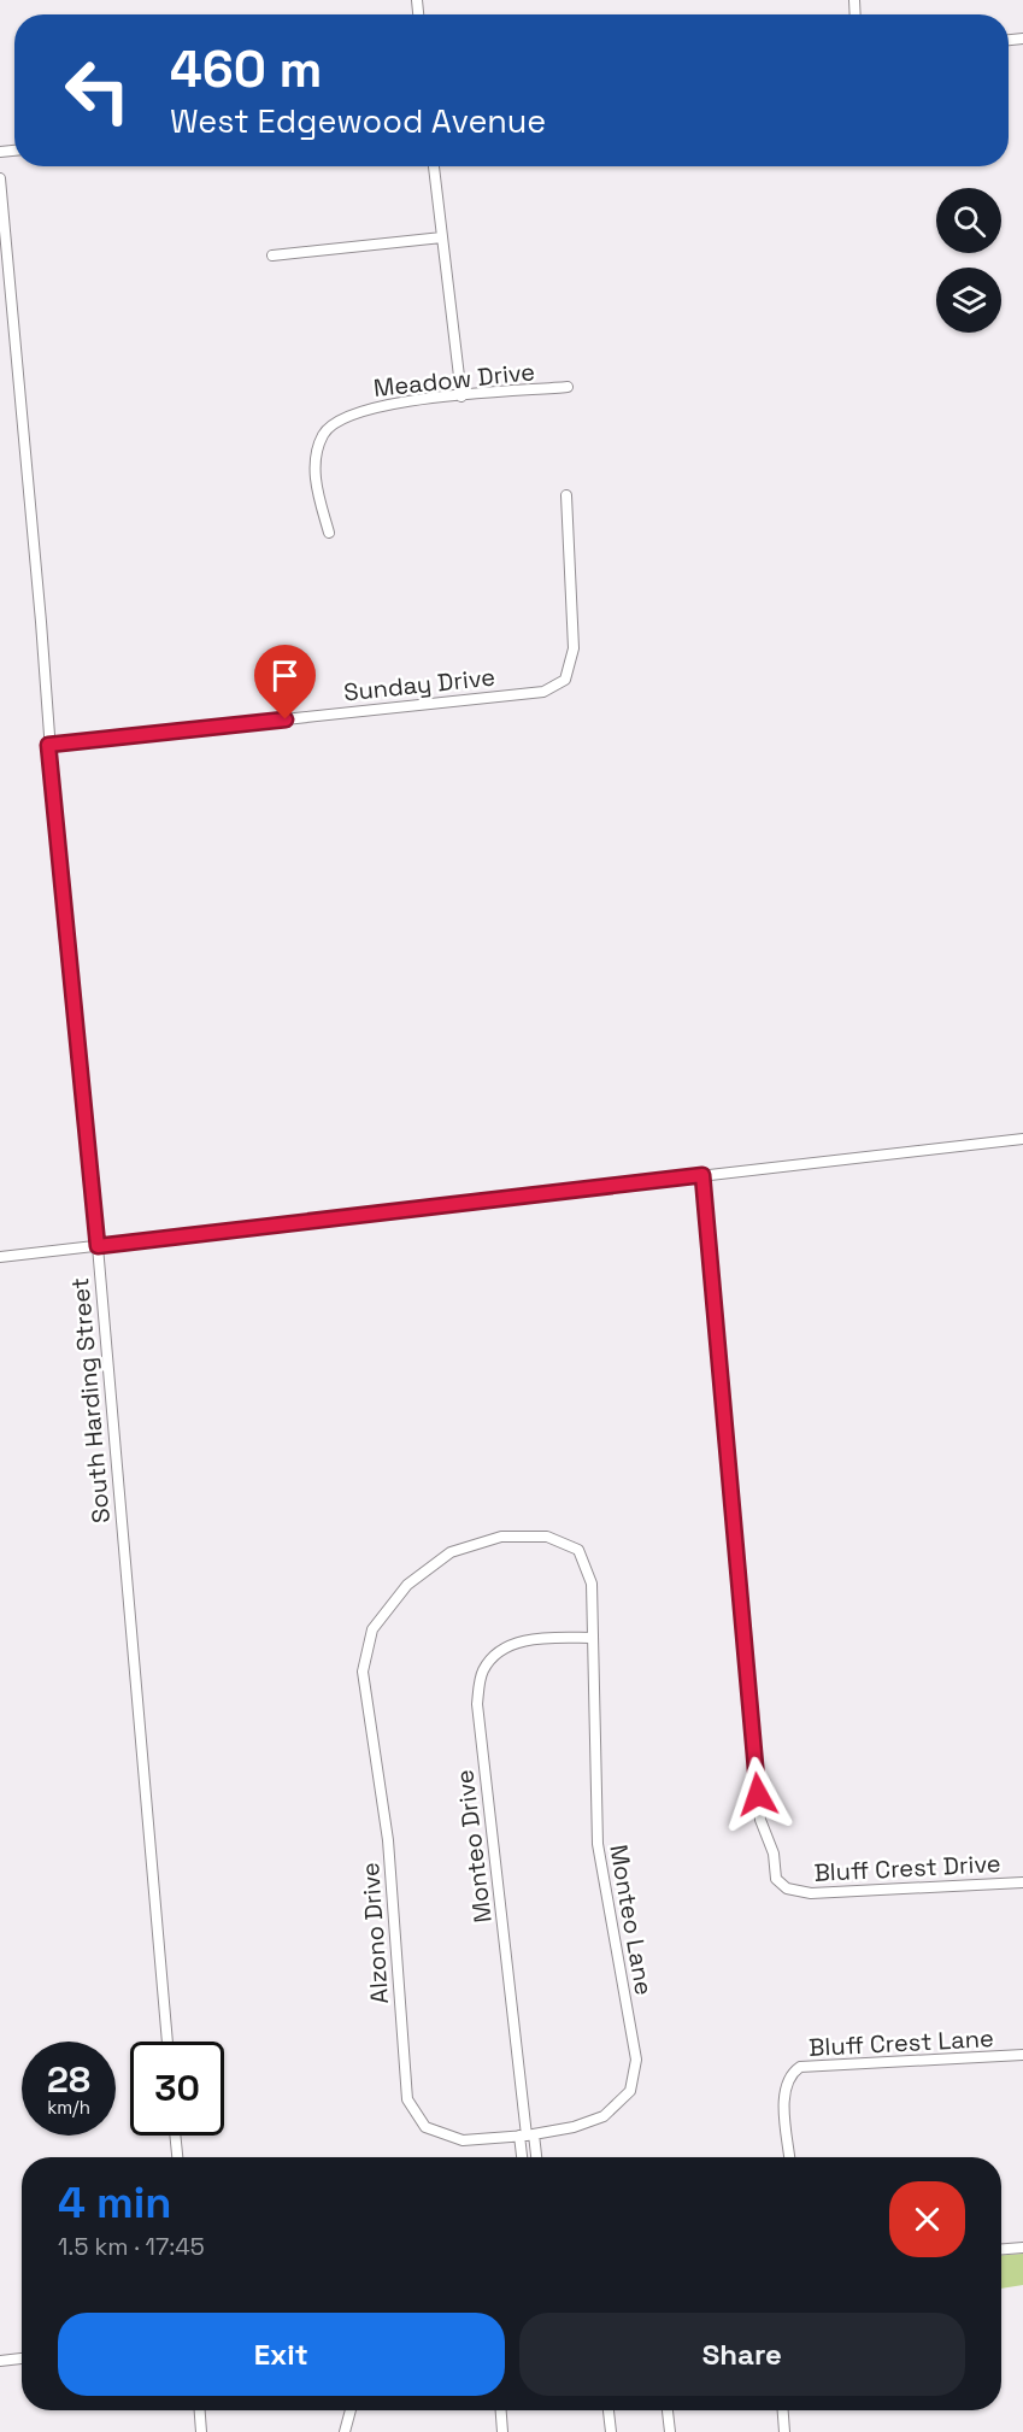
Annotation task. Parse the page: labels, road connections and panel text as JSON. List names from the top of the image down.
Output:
{
  "streets": {
    "street": [
      "Meadow Drive",
      "Sunday Drive",
      "South Harding Street",
      "Monteo Drive",
      "Bluff Crest Drive",
      "Monteo Lane",
      "Alzono Drive",
      "Bluff Crest Lane"
    ]
  },
  "crossings": [
    ["Sunday Drive", "South Harding Street"],
    ["Monteo Drive", "Monteo Lane"],
    ["Monteo Drive", "Alzono Drive"],
    ["Monteo Lane", "Alzono Drive"]
  ],
  "page": {
    "turn": ["460 m", "West Edgewood Avenue"],
    "speed": "28 km/h",
    "limit": "30",
    "heading": ["4 min", "1.5 km · 17:45"],
    "buttons": ["Exit", "Share"]
  }
}
